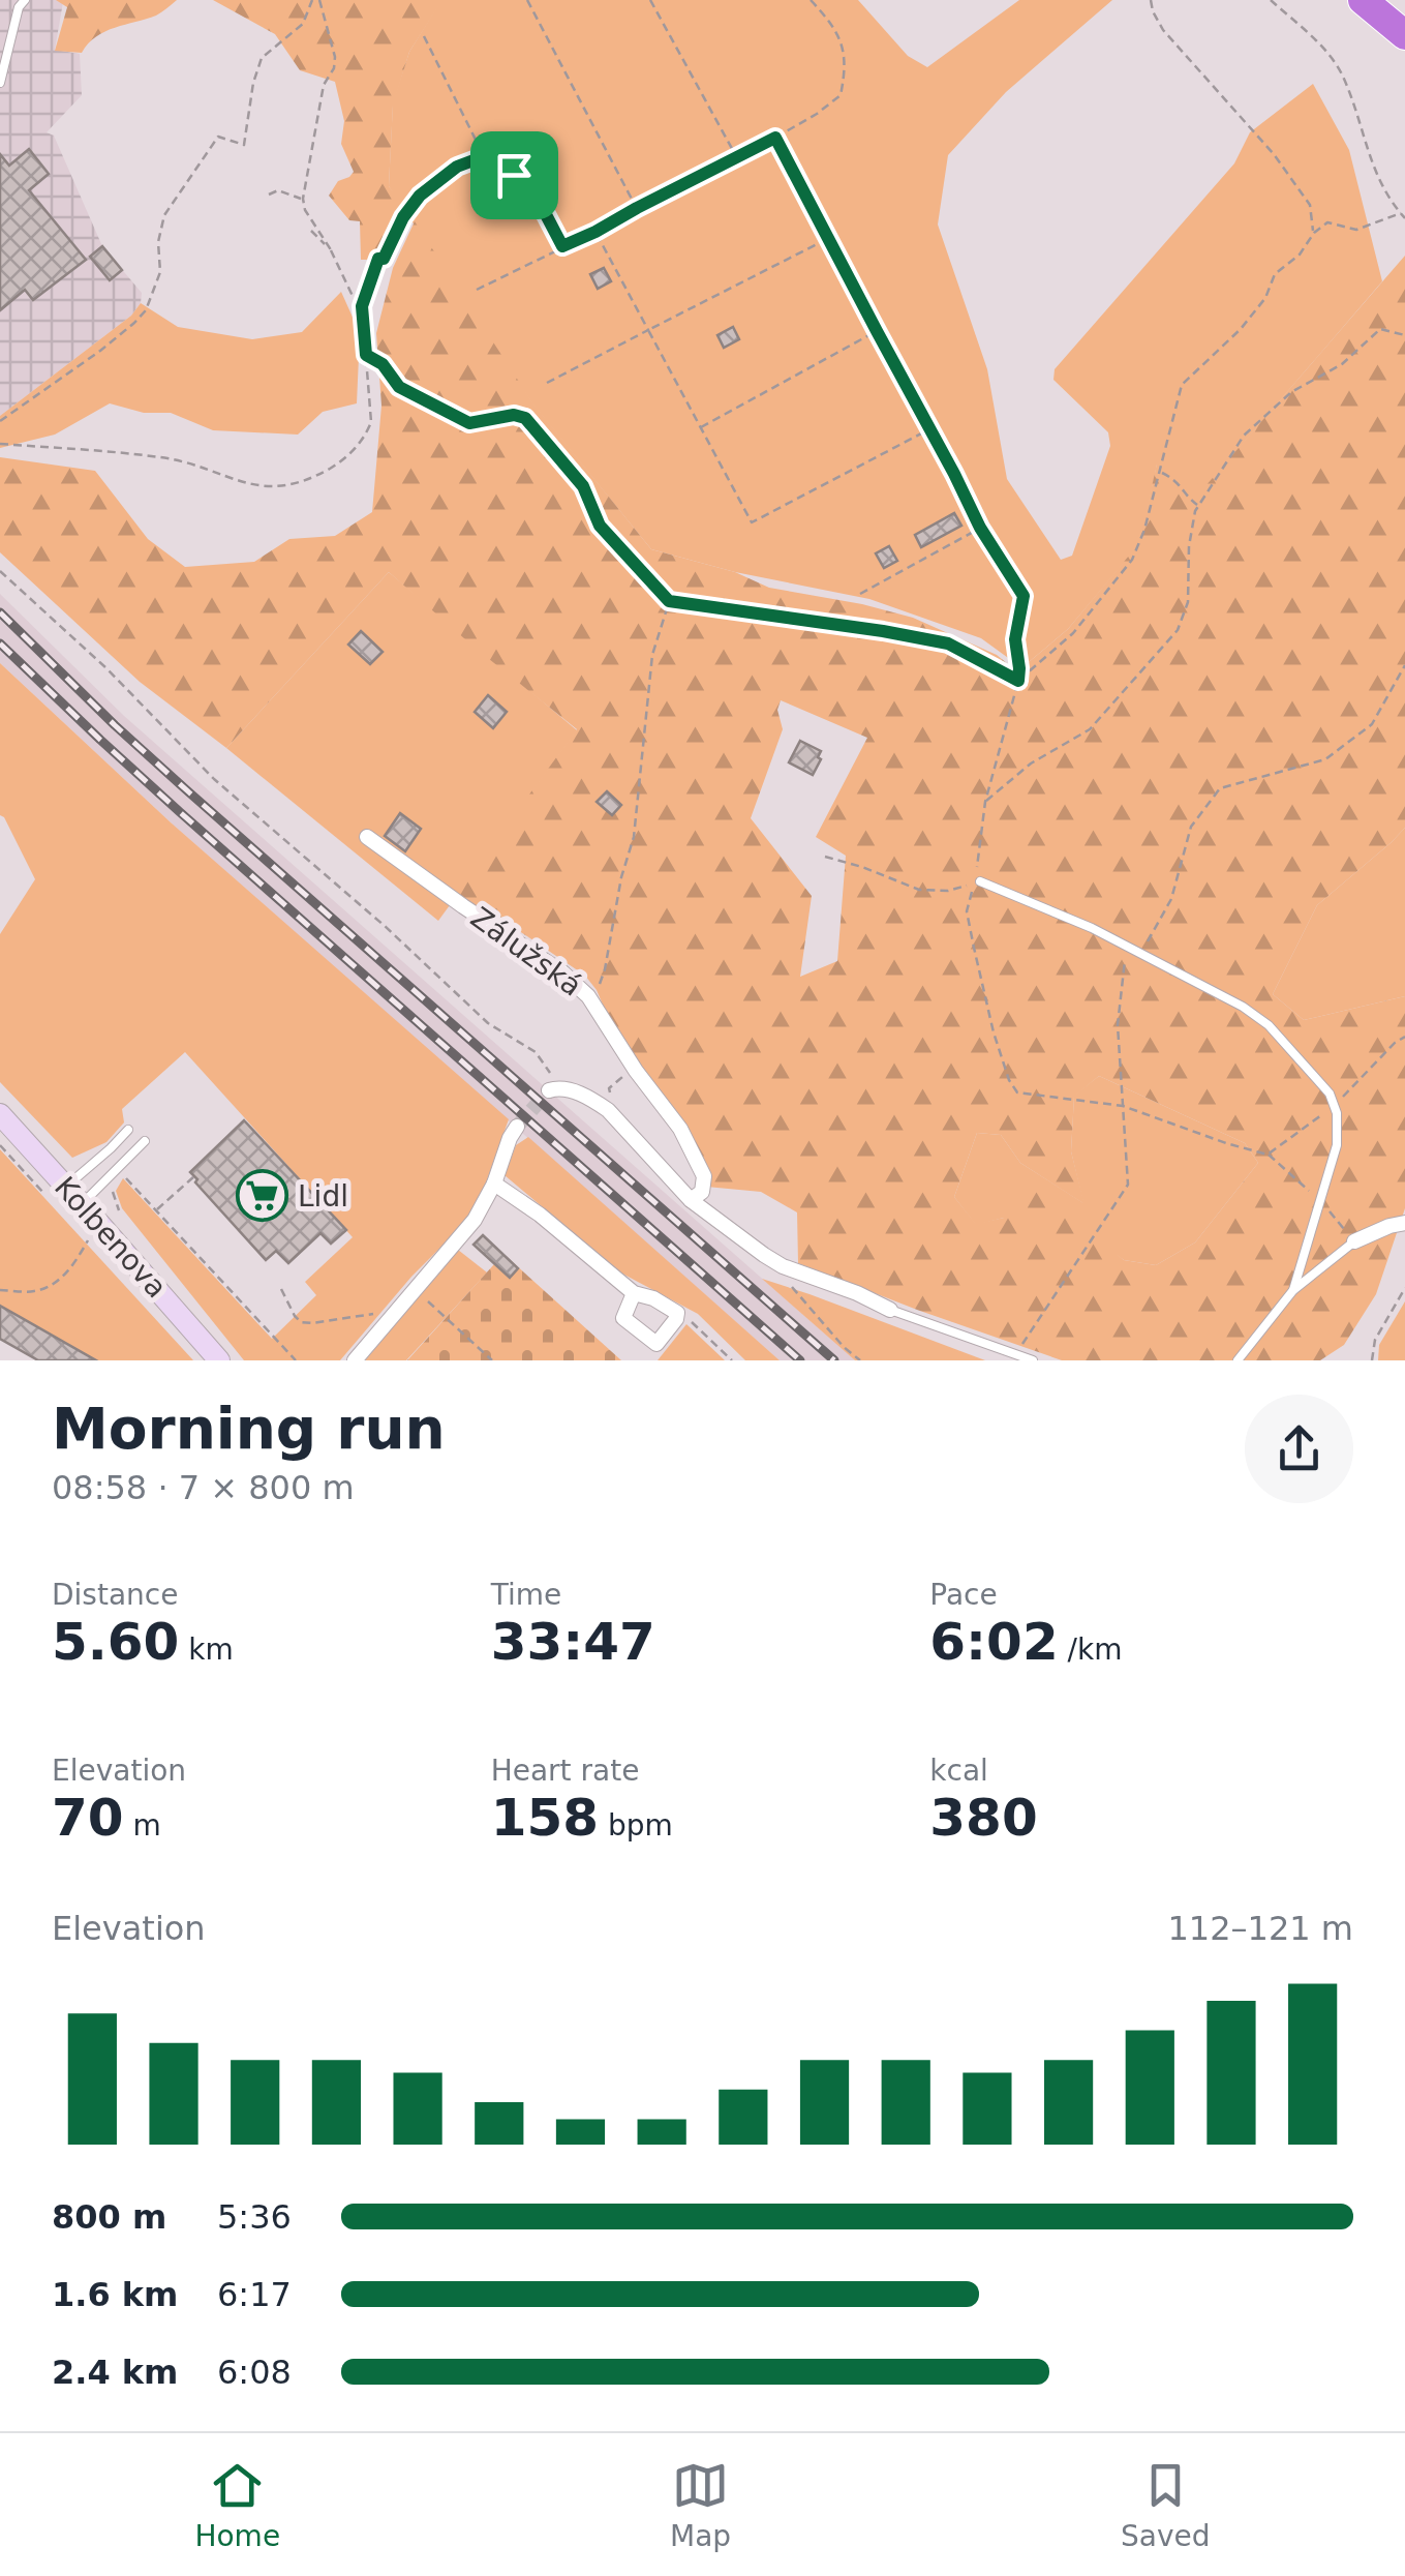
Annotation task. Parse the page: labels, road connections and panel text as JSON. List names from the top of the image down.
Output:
{
  "streets": {
    "main road": ["Kolbenova"],
    "street": ["Zálužská"]
  },
  "places": {
    "supermarket": ["Lidl"]
  },
  "page": {
    "heading": ["Morning run", "08:58 · 7 × 800 m"],
    "stats": [
      ["Distance", "5.60 km"],
      ["Time", "33:47"],
      ["Pace", "6:02 /km"],
      ["Elevation", "70 m"],
      ["Heart rate", "158 bpm"],
      ["kcal", "380"]
    ],
    "chart": ["Elevation", "112–121 m"],
    "list": [
      {
        "name": "800 m",
        "note": "5:36"
      },
      {
        "name": "1.6 km",
        "note": "6:17"
      },
      {
        "name": "2.4 km",
        "note": "6:08"
      }
    ],
    "tabs": ["Home", "Map", "Saved"]
  }
}
